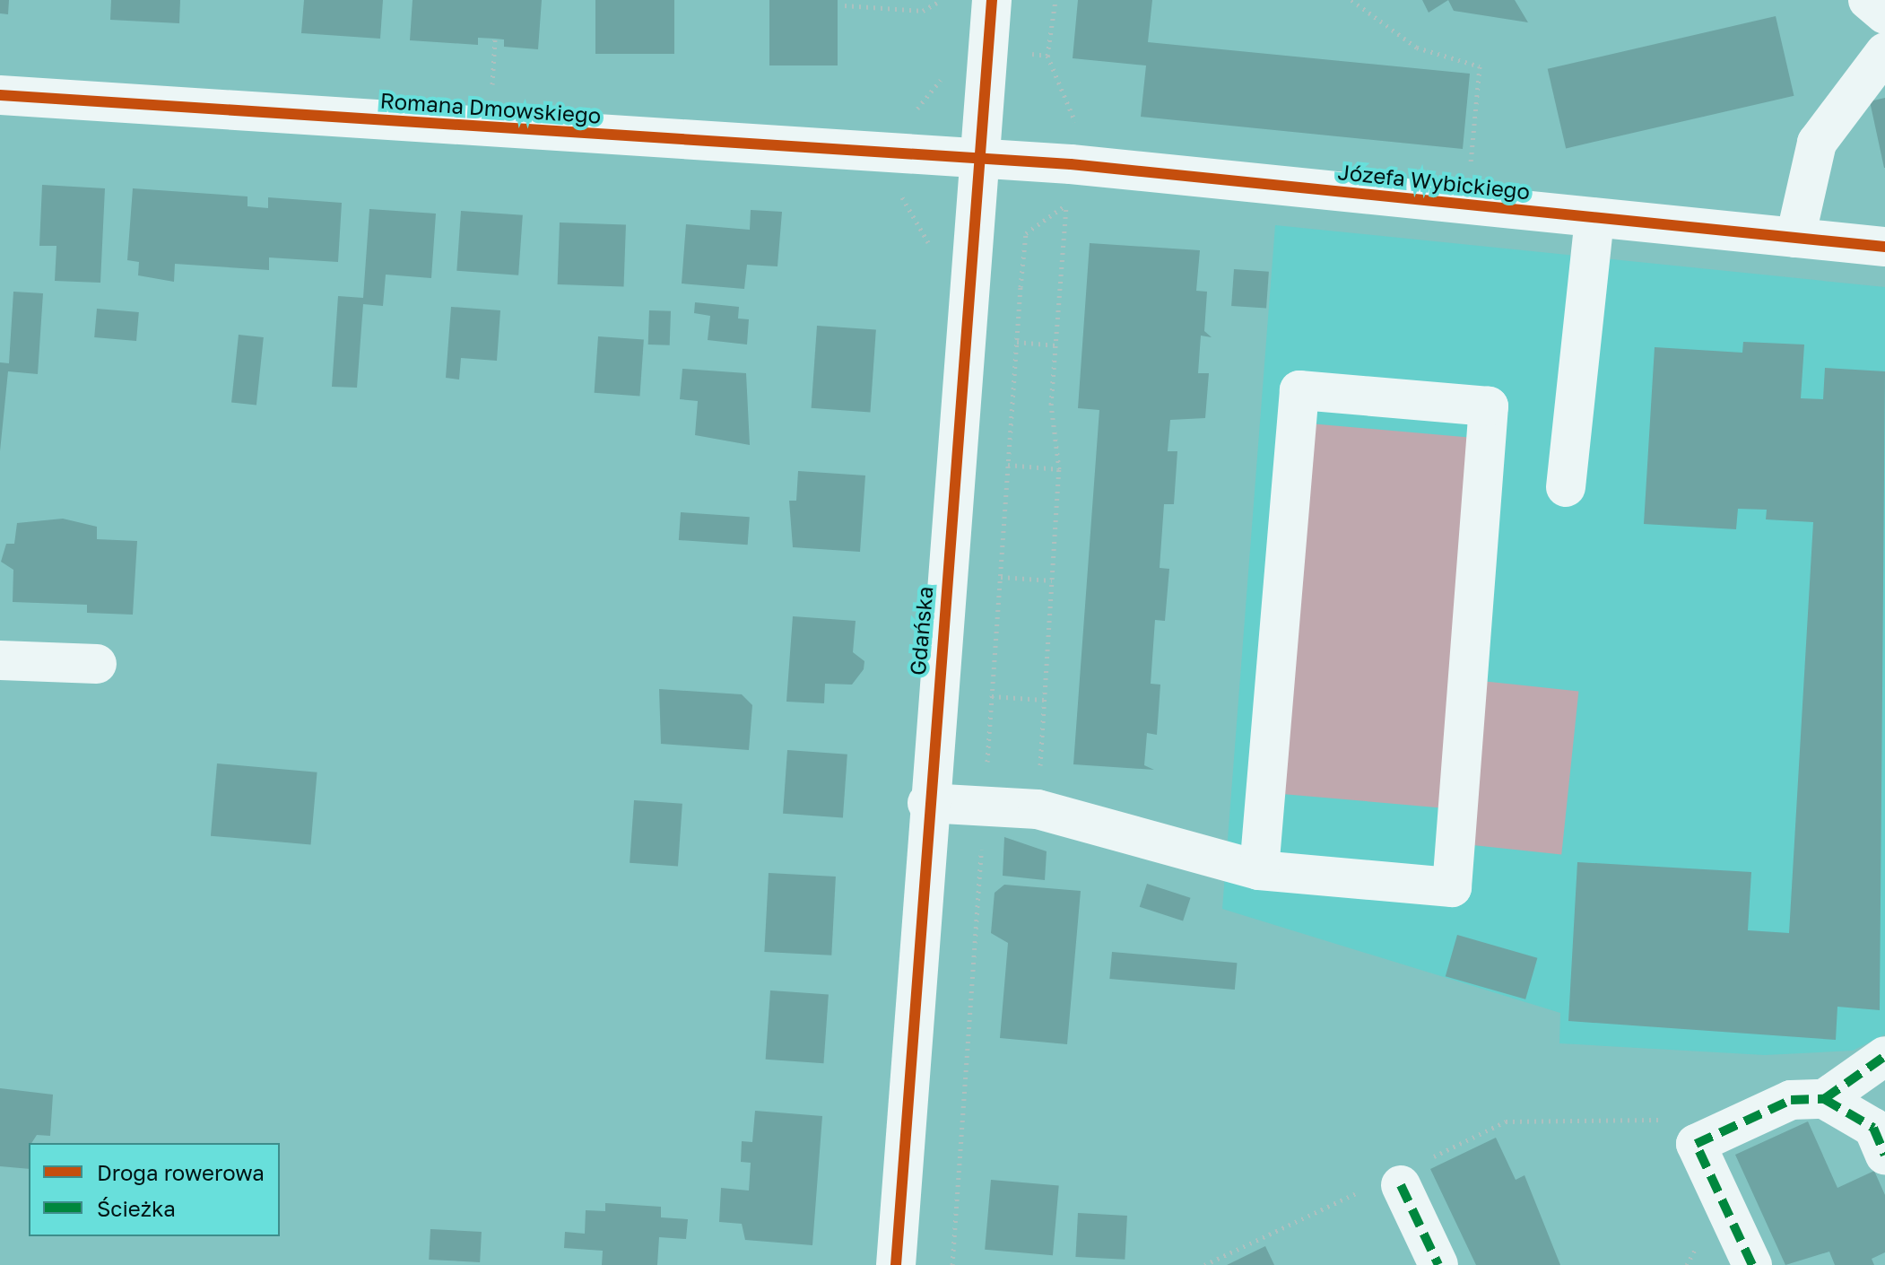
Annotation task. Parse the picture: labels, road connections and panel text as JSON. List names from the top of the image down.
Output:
{
  "streets": {
    "street": ["Romana Dmowskiego", "Józefa Wybickiego", "Gdańska"]
  },
  "crossings": [
    ["Romana Dmowskiego", "Józefa Wybickiego"],
    ["Romana Dmowskiego", "Gdańska"],
    ["Józefa Wybickiego", "Gdańska"]
  ],
  "legend": ["Droga rowerowa", "Ścieżka"]
}
